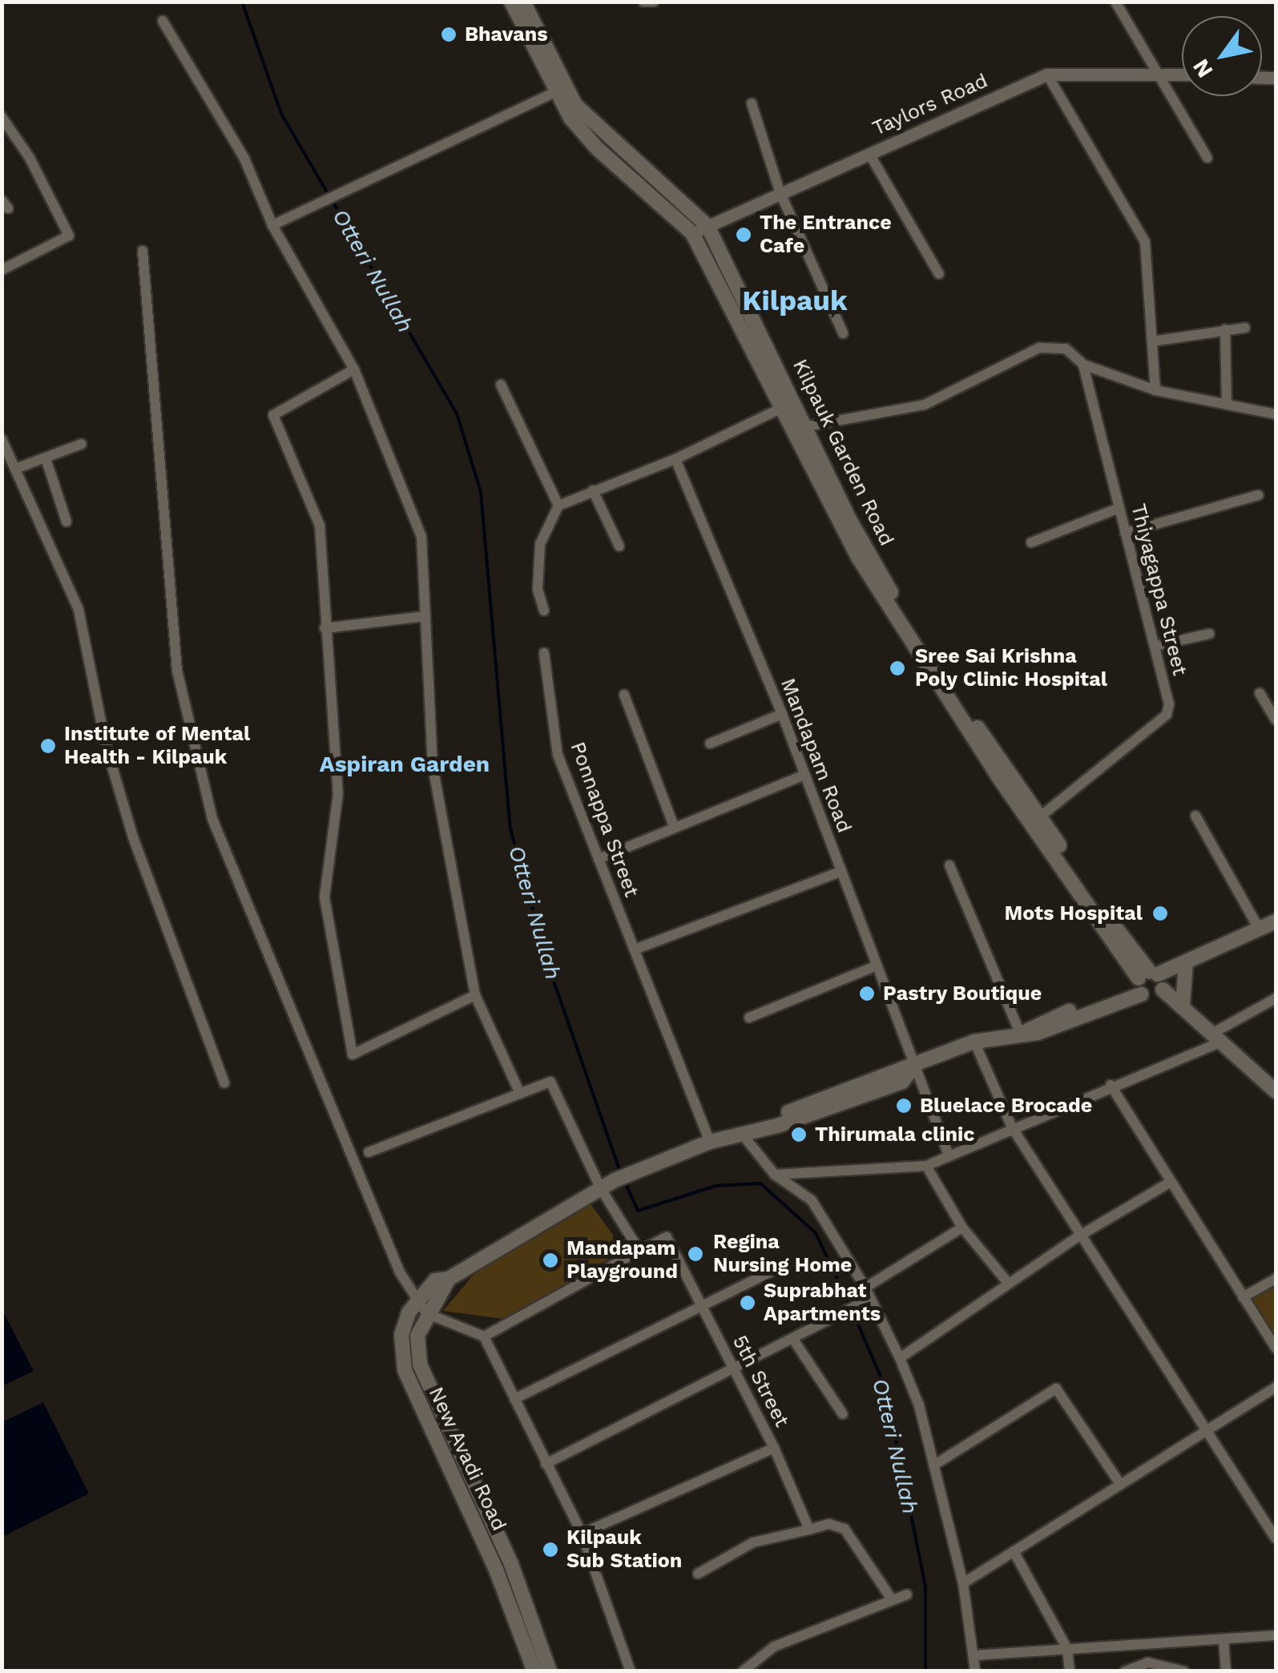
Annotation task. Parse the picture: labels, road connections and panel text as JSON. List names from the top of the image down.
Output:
{
  "streets": {
    "main road": ["Kilpauk Garden Road", "New Avadi Road"],
    "street": [
      "Taylors Road",
      "Thiyagappa Street",
      "Mandapam Road",
      "Ponnappa Street",
      "5th Street"
    ]
  },
  "crossings": [
    ["Taylors Road", "Kilpauk Garden Road"],
    ["Kilpauk Garden Road", "Thiyagappa Street"],
    ["Ponnappa Street", "New Avadi Road"]
  ],
  "districts": ["Kilpauk", "Aspiran Garden"],
  "water": ["Otteri Nullah"],
  "places": [
    "Bhavans",
    "The Entrance Cafe",
    "Sree Sai Krishna Poly Clinic Hospital",
    "Institute of Mental Health - Kilpauk",
    "Mots Hospital",
    "Pastry Boutique",
    "Bluelace Brocade",
    "Thirumala clinic",
    "Regina Nursing Home",
    "Mandapam Playground",
    "Suprabhat Apartments",
    "Kilpauk Sub Station"
  ],
  "north": "bottom left"
}
